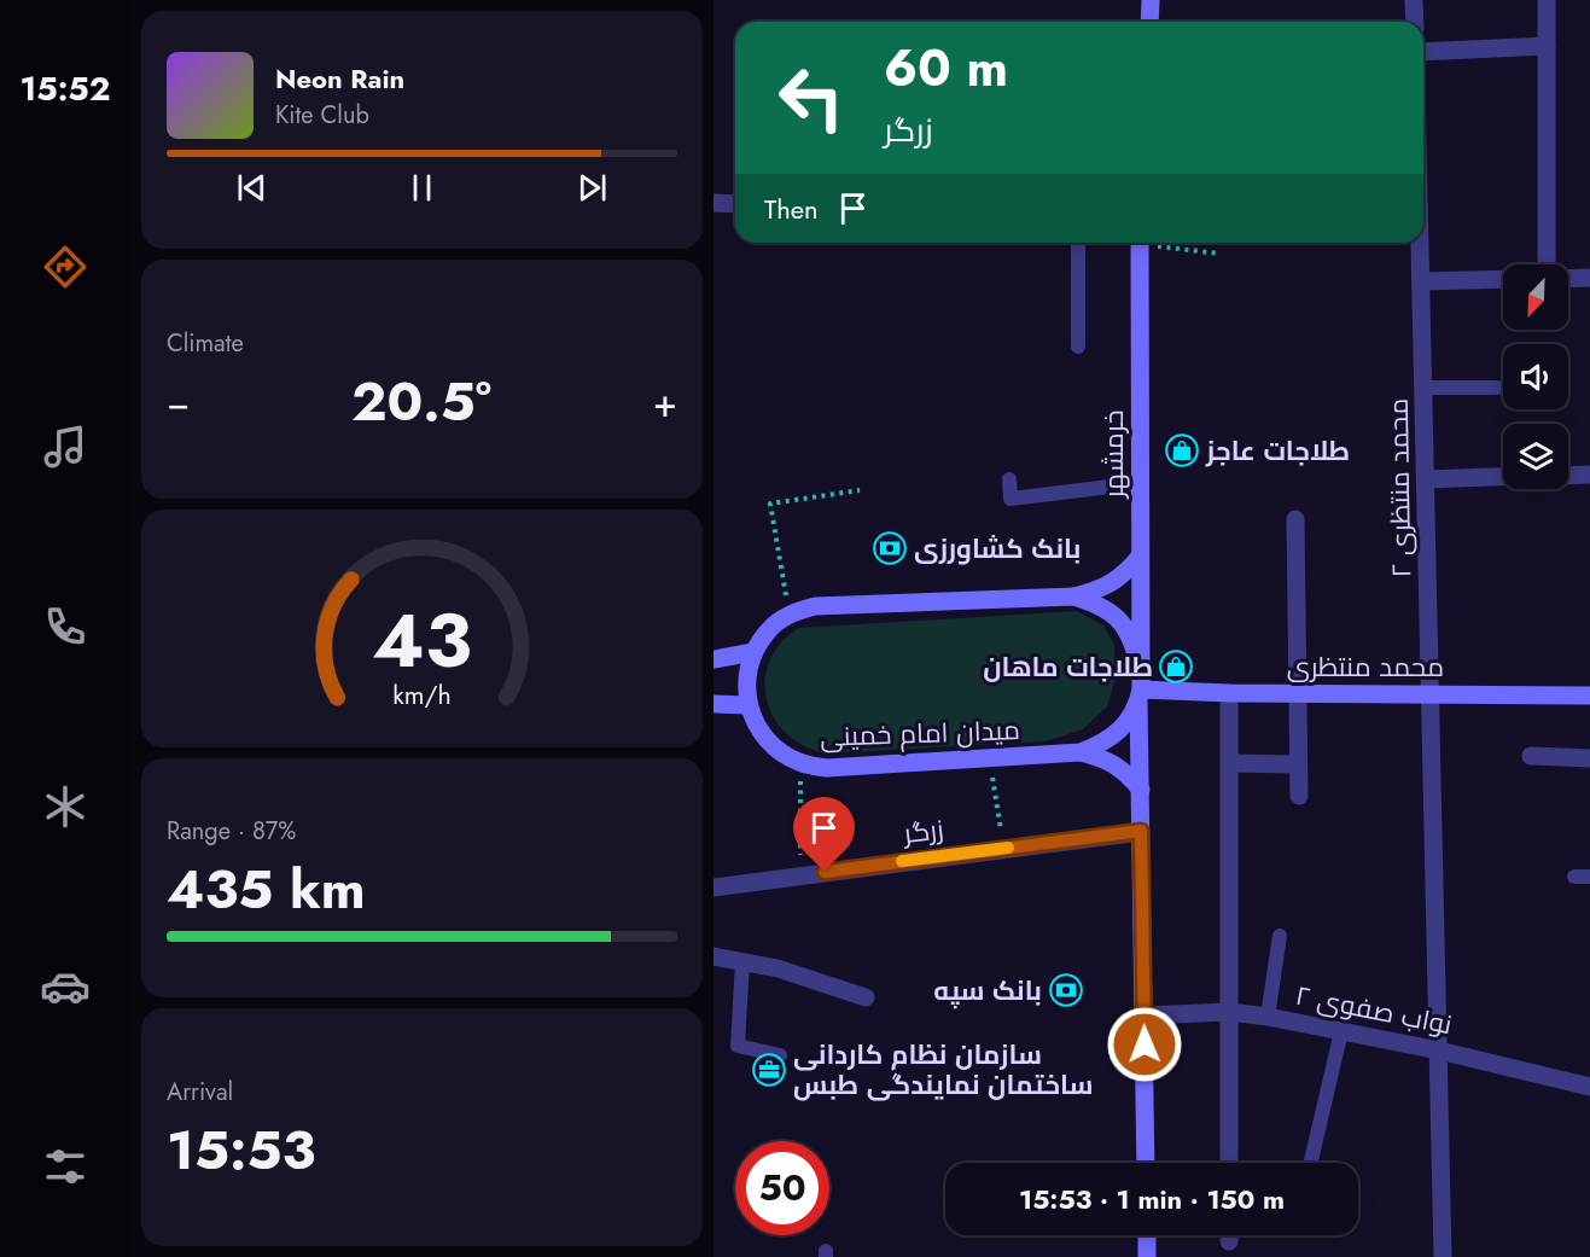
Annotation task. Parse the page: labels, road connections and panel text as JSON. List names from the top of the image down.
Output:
{
  "streets": {
    "main road": ["خرمشهر", "محمد منتظری", "میدان امام خمینی"],
    "street": ["محمد منتظری ۲", "زرگر", "نواب صفوی ۲"]
  },
  "crossings": [
    ["خرمشهر", "محمد منتظری"],
    ["خرمشهر", "میدان امام خمینی"],
    ["محمد منتظری ۲", "محمد منتظری"],
    ["محمد منتظری ۲", "نواب صفوی ۲"],
    ["محمد منتظری", "میدان امام خمینی"]
  ],
  "places": {
    "shop": ["طلاجات عاجز", "طلاجات ماهان"],
    "bank": ["بانک کشاورزی", "بانک سپه"],
    "office": ["سازمان نظام کاردانی ساختمان نمایندگی طبس"]
  },
  "north": "bottom left",
  "page": {
    "tabs": "15:52",
    "turn": ["60 m", "زرگر"],
    "song": ["Neon Rain", "Kite Club"],
    "then": "Then",
    "tile": [
      "Climate",
      ["Range · 87%", "435 km"],
      ["Arrival", "15:53"]
    ],
    "heat": ["−", "20.5°", "+"],
    "limit": "50",
    "trip": "15:53 · 1 min · 150 m",
    "gauge": ["43", "km/h"]
  }
}
